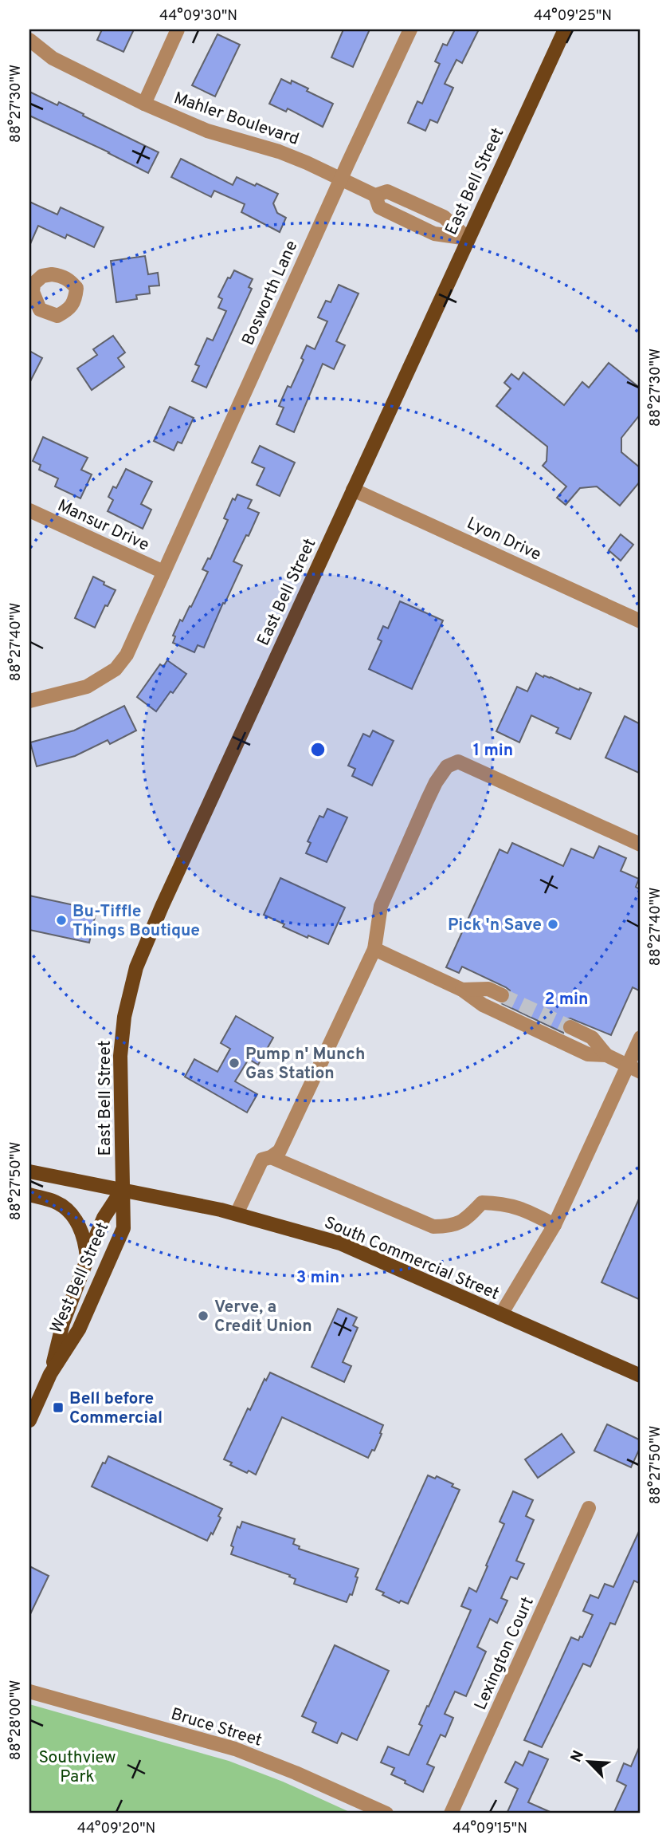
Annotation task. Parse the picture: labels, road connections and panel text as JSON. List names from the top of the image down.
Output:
{
  "streets": {
    "main road": ["East Bell Street", "South Commercial Street", "West Bell Street"],
    "street": [
      "Mahler Boulevard",
      "Bosworth Lane",
      "Mansur Drive",
      "Lyon Drive",
      "Lexington Court",
      "Bruce Street"
    ]
  },
  "crossings": [
    ["Mahler Boulevard", "East Bell Street"],
    ["Mahler Boulevard", "Bosworth Lane"],
    ["East Bell Street", "Lyon Drive"],
    ["East Bell Street", "South Commercial Street"],
    ["East Bell Street", "West Bell Street"],
    ["Bosworth Lane", "Mansur Drive"],
    ["South Commercial Street", "West Bell Street"]
  ],
  "parks": ["Southview Park"],
  "places": {
    "other": [
      "Bu-Tiffle Things Boutique",
      "Pick 'n Save",
      "Pump n' Munch Gas Station",
      "Verve, a Credit Union"
    ],
    "transit": ["Bell before Commercial"]
  },
  "north": "top left",
  "coordinates": [
    "44°09'30\"N",
    "44°09'25\"N",
    "88°27'30\"W",
    "88°27'40\"W",
    "88°27'50\"W",
    "88°28'00\"W",
    "44°09'20\"N",
    "44°09'15\"N"
  ],
  "rings": ["1 min", "2 min", "3 min"]
}
